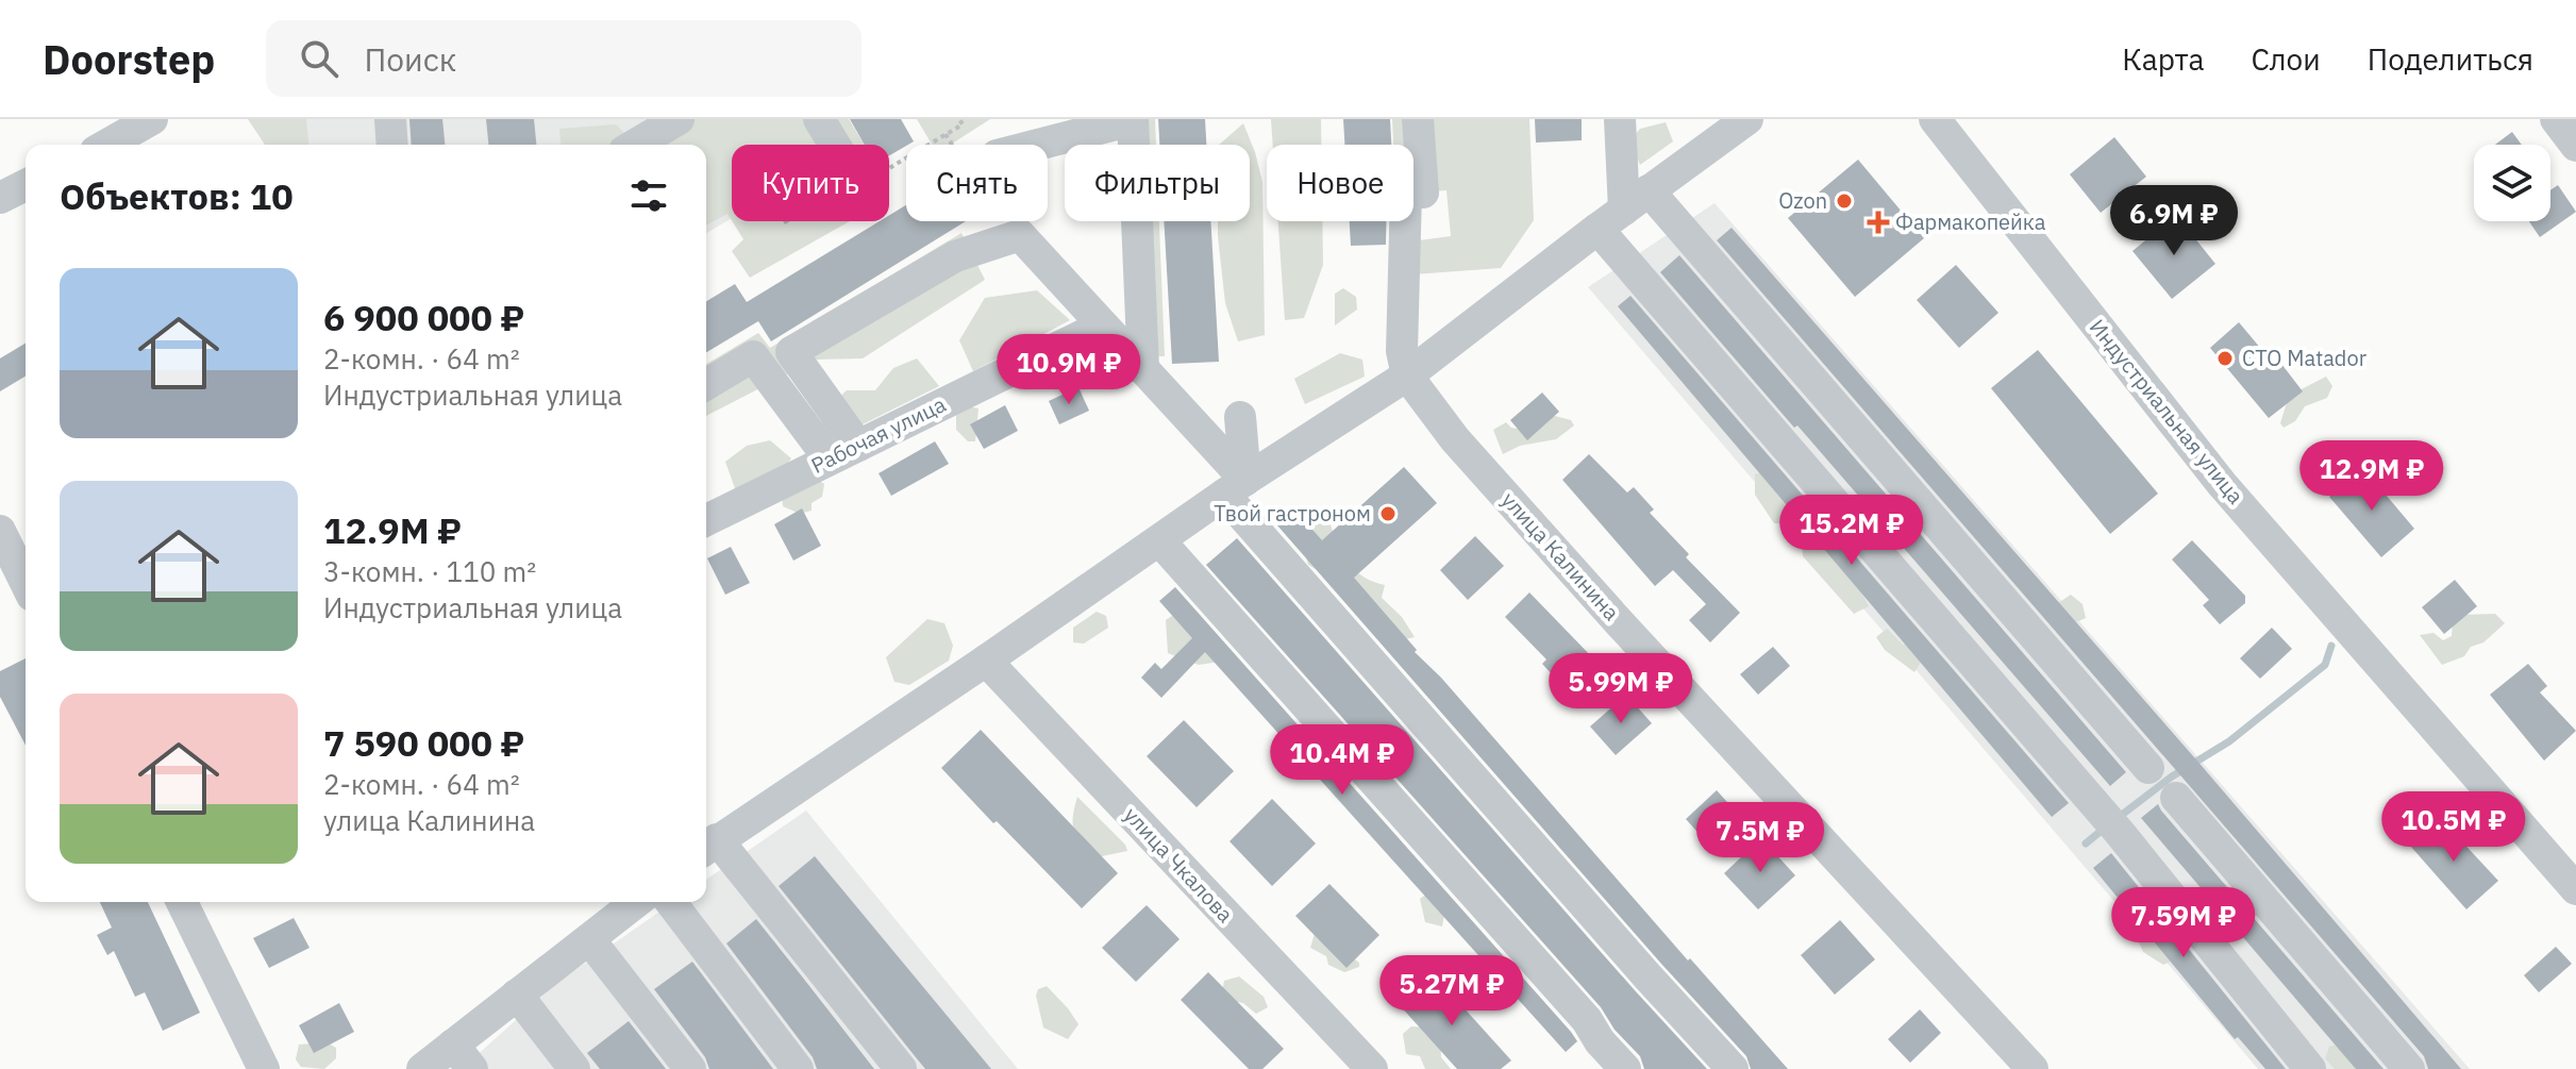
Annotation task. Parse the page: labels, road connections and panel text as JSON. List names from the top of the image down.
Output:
{
  "streets": {
    "street": [
      "Индустриальная улица",
      "Рабочая улица",
      "улица Калинина",
      "улица Чкалова"
    ]
  },
  "places": {
    "other": ["Ozon", "СТО Matador", "Твой гастроном"],
    "health": ["Фармакопейка"]
  },
  "page": {
    "header": "Doorstep",
    "search": "Поиск",
    "nav": ["Карта", "Слои", "Поделиться"],
    "chip": [
      "Купить",
      "Снять",
      "Фильтры",
      "Новое"
    ],
    "heading": "Объектов: 10",
    "price": [
      "6.9M ₽",
      "10.9M ₽",
      "12.9M ₽",
      "15.2M ₽",
      "5.99M ₽",
      "10.4M ₽",
      "10.5M ₽",
      "7.5M ₽",
      "7.59M ₽",
      "5.27M ₽"
    ],
    "list": [
      {
        "name": "6 900 000 ₽",
        "note": "2-комн. · 64 m² · Индустриальная улица"
      },
      {
        "name": "12.9M ₽",
        "note": "3-комн. · 110 m² · Индустриальная улица"
      },
      {
        "name": "7 590 000 ₽",
        "note": "2-комн. · 64 m² · улица Калинина"
      }
    ]
  }
}
